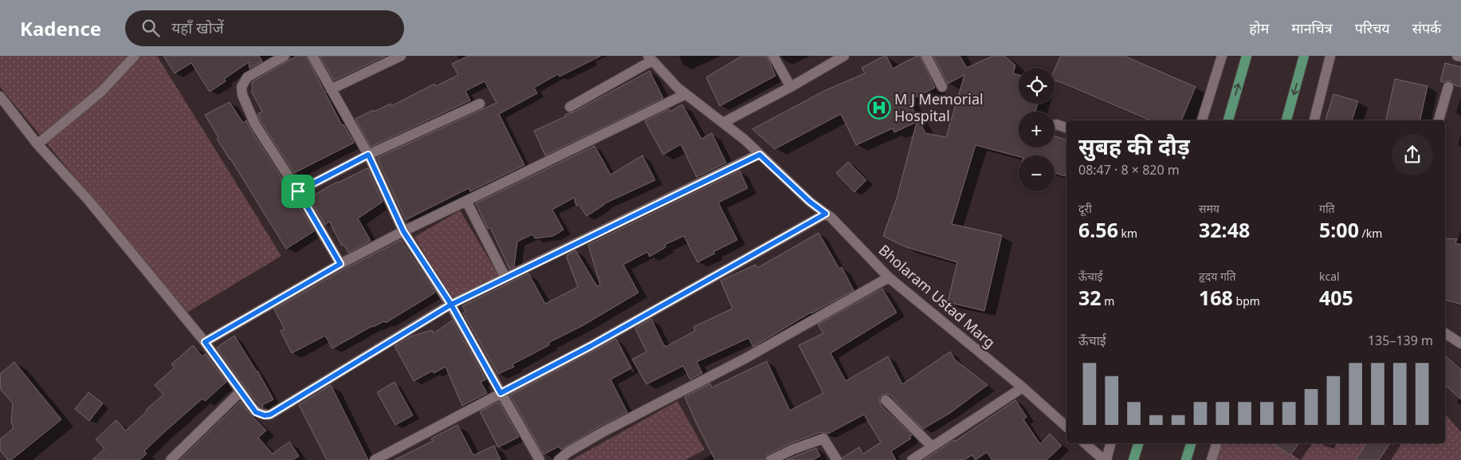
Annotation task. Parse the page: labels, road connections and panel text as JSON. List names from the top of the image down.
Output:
{
  "streets": {
    "street": ["Bholaram Ustad Marg"]
  },
  "places": {
    "hospital": ["M J Memorial Hospital"]
  },
  "page": {
    "header": "Kadence",
    "search": "यहाँ खोजें",
    "nav": [
      "होम",
      "मानचित्र",
      "परिचय",
      "संपर्क"
    ],
    "map_buttons": ["+", "−"],
    "heading": ["सुबह की दौड़", "08:47 · 8 × 820 m"],
    "stats": [
      ["दूरी", "6.56 km"],
      ["समय", "32:48"],
      ["गति", "5:00 /km"],
      ["ऊँचाई", "32 m"],
      ["हृदय गति", "168 bpm"],
      ["kcal", "405"]
    ],
    "chart": ["ऊँचाई", "135–139 m"]
  }
}
